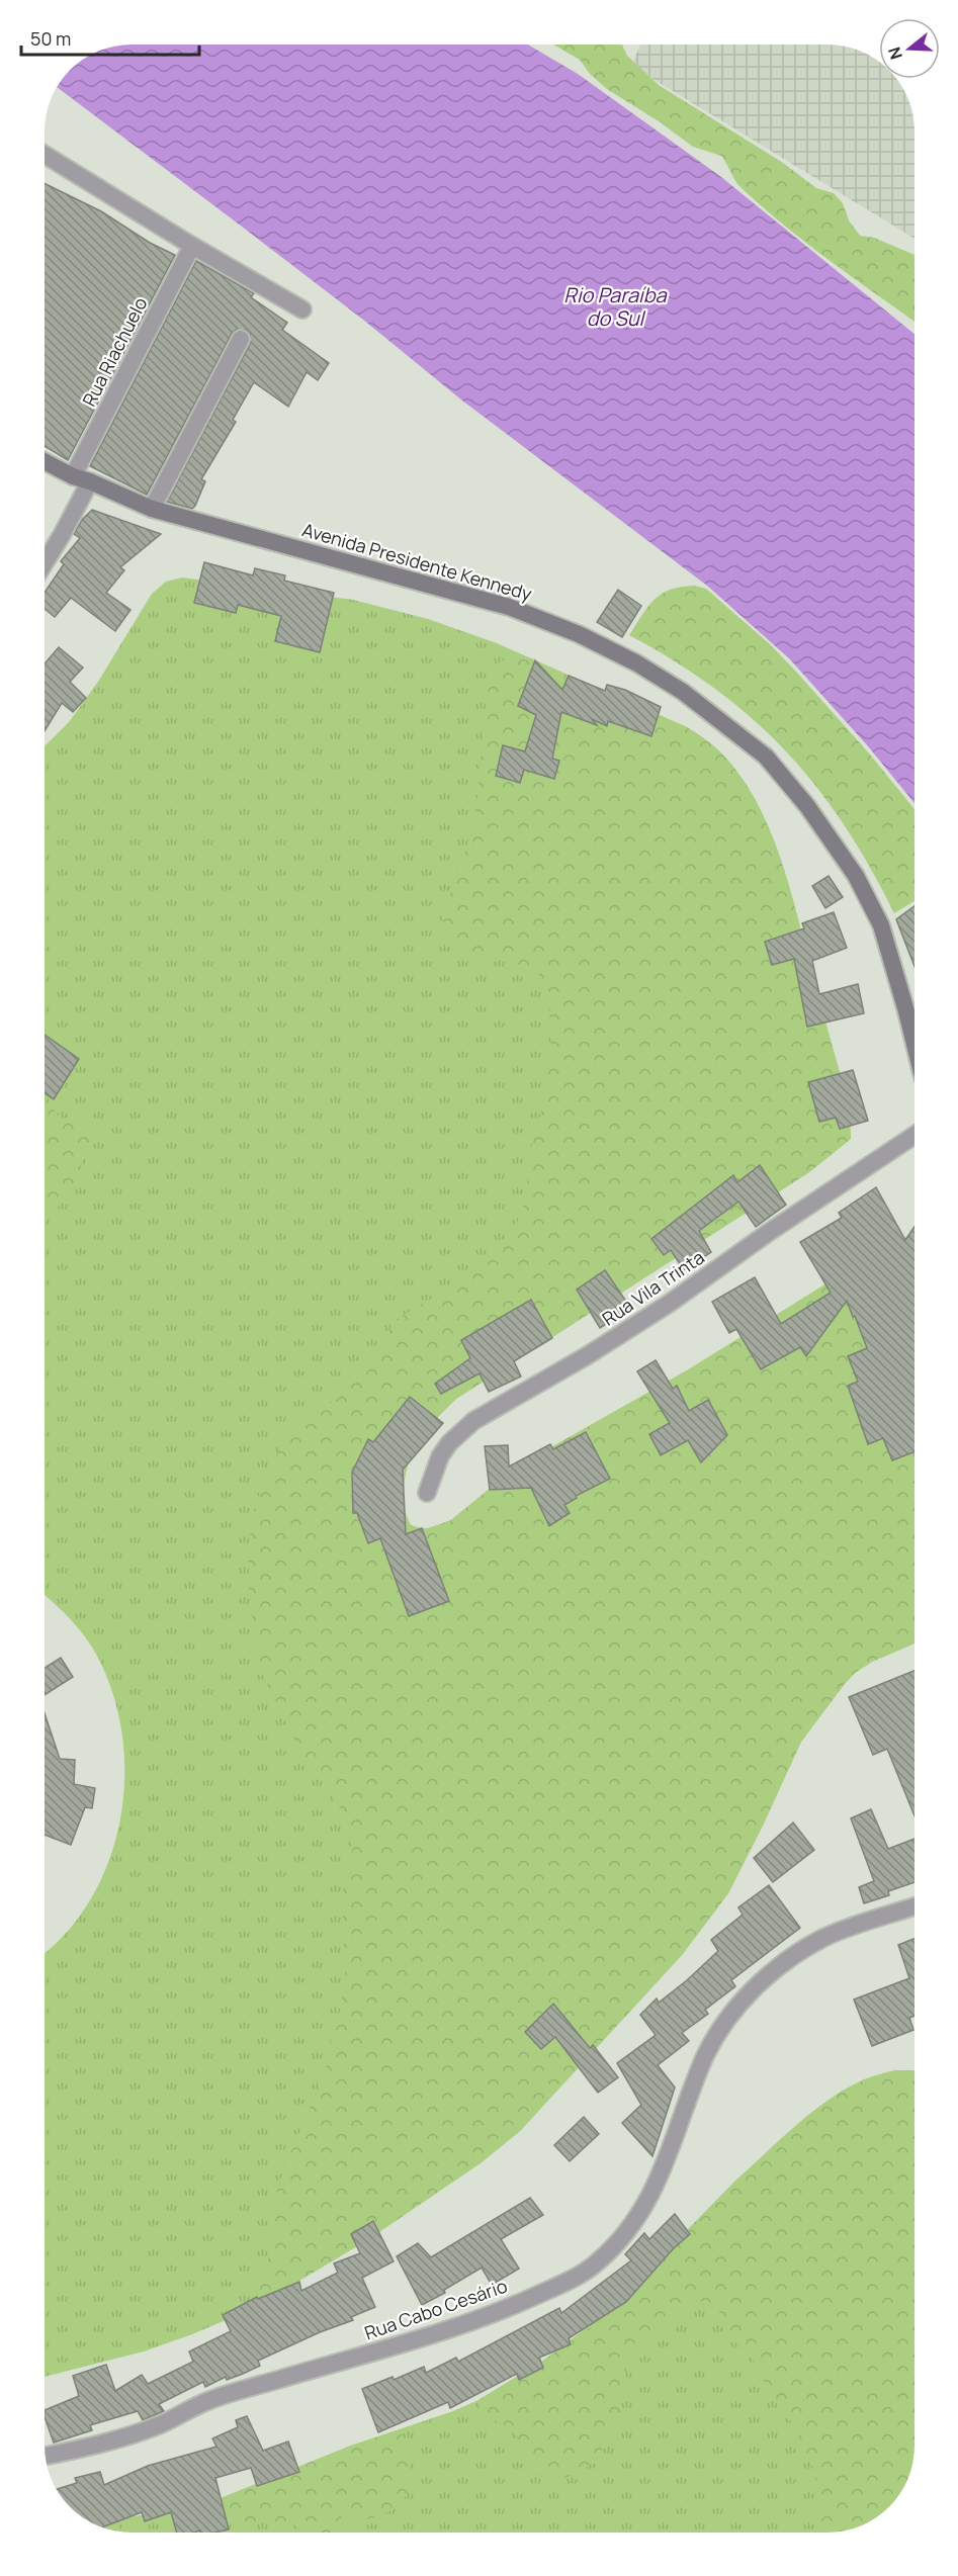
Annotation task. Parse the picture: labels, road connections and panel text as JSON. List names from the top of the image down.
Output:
{
  "streets": {
    "main road": ["Avenida Presidente Kennedy"],
    "street": ["Rua Riachuelo", "Rua Vila Trinta", "Rua Cabo Cesário"]
  },
  "crossings": [
    ["Rua Riachuelo", "Avenida Presidente Kennedy"]
  ],
  "water": ["Rio Paraíba do Sul"],
  "scale_bar": "50 m",
  "north": "left"
}
